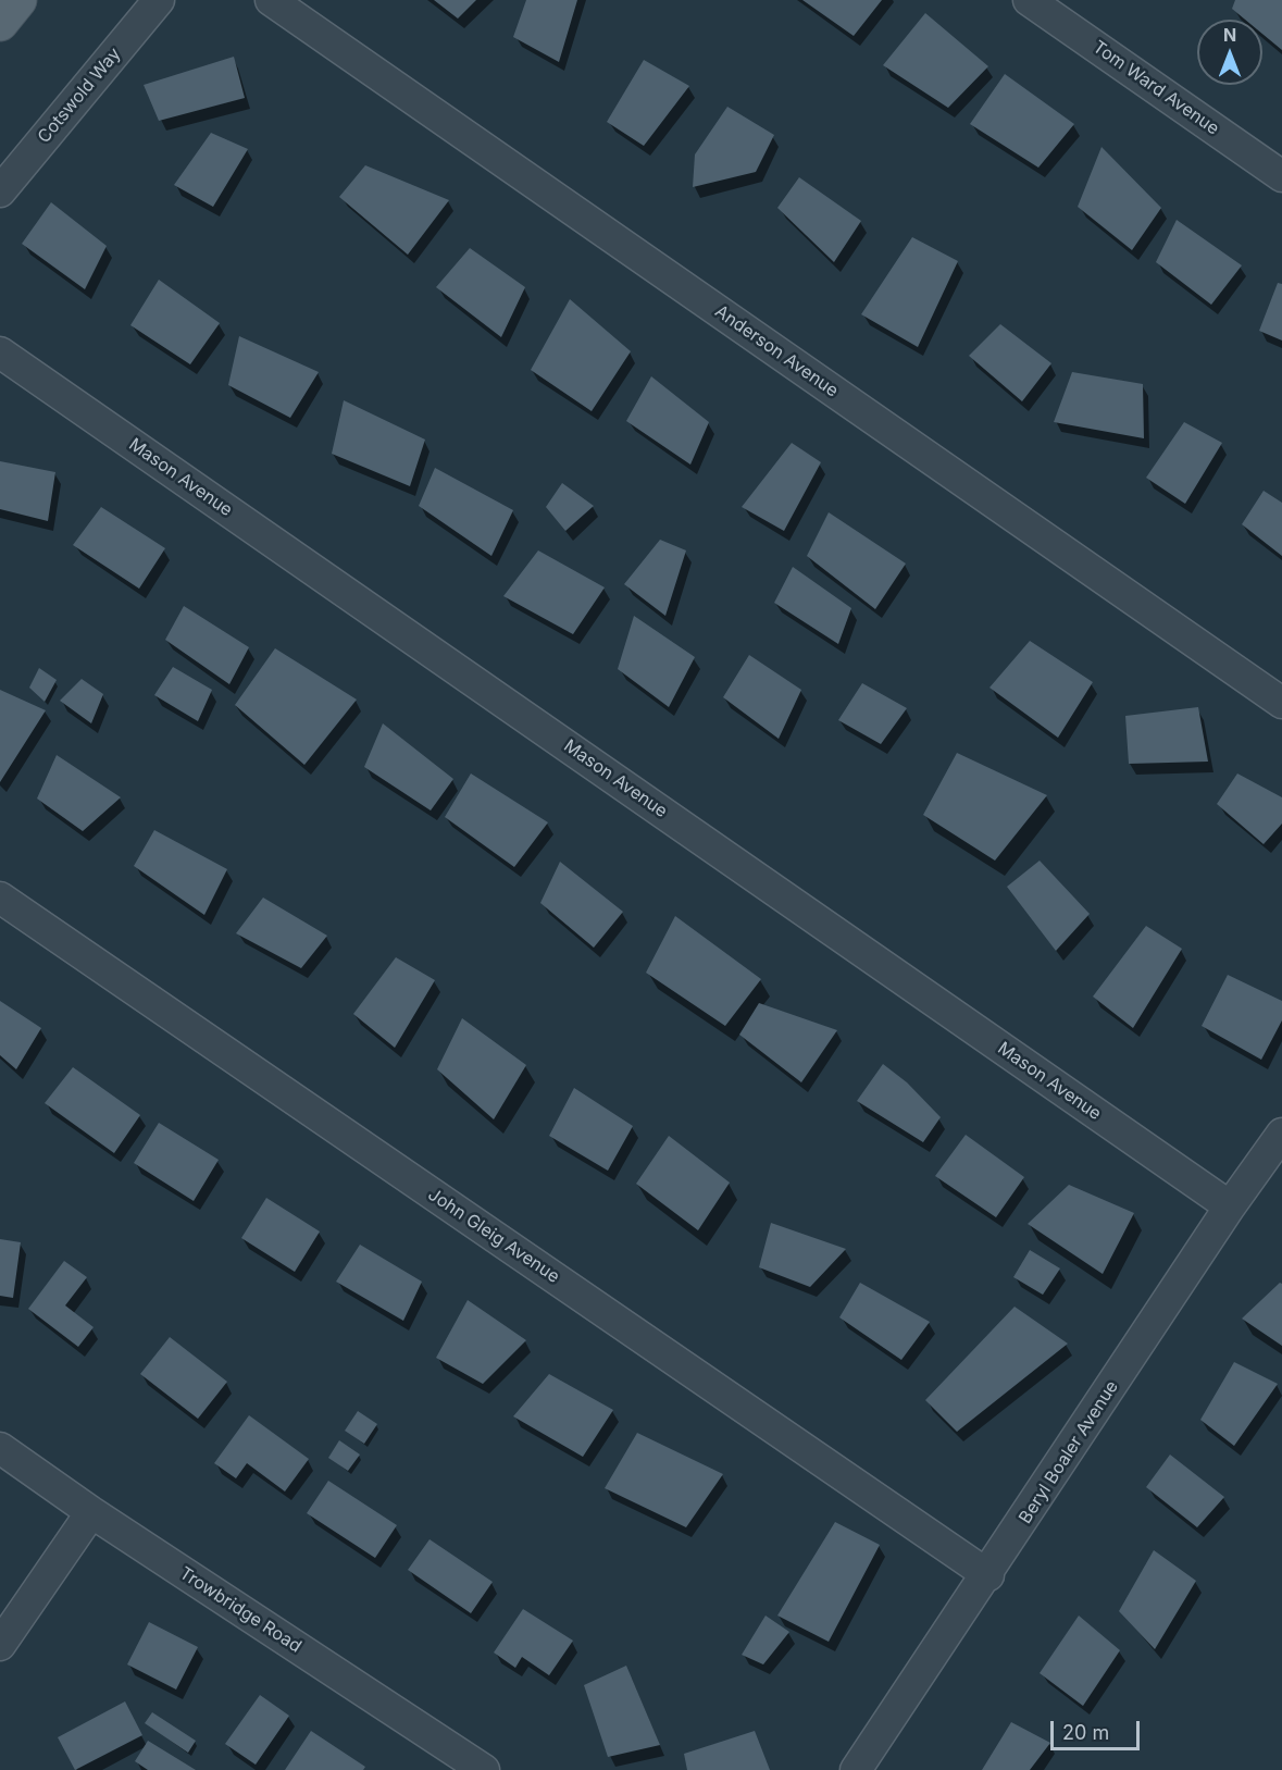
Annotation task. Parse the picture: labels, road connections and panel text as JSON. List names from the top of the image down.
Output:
{
  "streets": {
    "street": [
      "Tom Ward Avenue",
      "Cotswold Way",
      "Anderson Avenue",
      "Mason Avenue",
      "John Gleig Avenue",
      "Beryl Boaler Avenue",
      "Trowbridge Road"
    ]
  },
  "crossings": [
    ["Mason Avenue", "Beryl Boaler Avenue"],
    ["John Gleig Avenue", "Beryl Boaler Avenue"]
  ],
  "scale_bar": "20 m",
  "north": "top"
}
